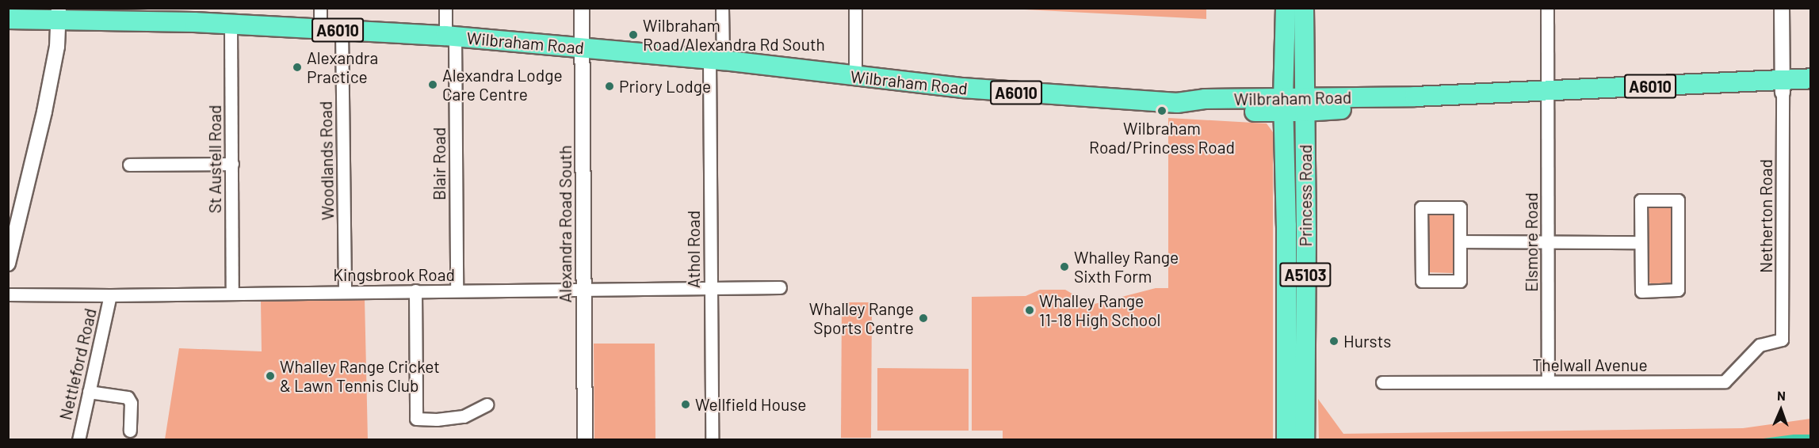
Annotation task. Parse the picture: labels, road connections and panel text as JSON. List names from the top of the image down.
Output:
{
  "streets": {
    "highway": [
      "A6010",
      "Wilbraham Road",
      "Princess Road",
      "A5103"
    ],
    "street": [
      "St Austell Road",
      "Woodlands Road",
      "Blair Road",
      "Netherton Road",
      "Alexandra Road South",
      "Elsmore Road",
      "Athol Road",
      "Kingsbrook Road",
      "Nettleford Road",
      "Thelwall Avenue"
    ]
  },
  "crossings": [
    ["Wilbraham Road", "St Austell Road"],
    ["Wilbraham Road", "Woodlands Road"],
    ["Wilbraham Road", "Blair Road"],
    ["Wilbraham Road", "Princess Road"],
    ["Wilbraham Road", "Netherton Road"],
    ["Wilbraham Road", "Alexandra Road South"],
    ["Wilbraham Road", "Elsmore Road"],
    ["Wilbraham Road", "Athol Road"],
    ["St Austell Road", "Kingsbrook Road"],
    ["Woodlands Road", "Kingsbrook Road"],
    ["Blair Road", "Kingsbrook Road"],
    ["Netherton Road", "Thelwall Avenue"],
    ["Alexandra Road South", "Kingsbrook Road"],
    ["Elsmore Road", "Thelwall Avenue"],
    ["Athol Road", "Kingsbrook Road"],
    ["Kingsbrook Road", "Nettleford Road"]
  ],
  "places": [
    "Wilbraham Road/Alexandra Rd South",
    "Alexandra Practice",
    "Alexandra Lodge Care Centre",
    "Priory Lodge",
    "Wilbraham Road/Princess Road",
    "Whalley Range Sixth Form",
    "Whalley Range 11-18 High School",
    "Whalley Range Sports Centre",
    "Hursts",
    "Whalley Range Cricket & Lawn Tennis Club",
    "Wellfield House"
  ],
  "north": "top"
}
